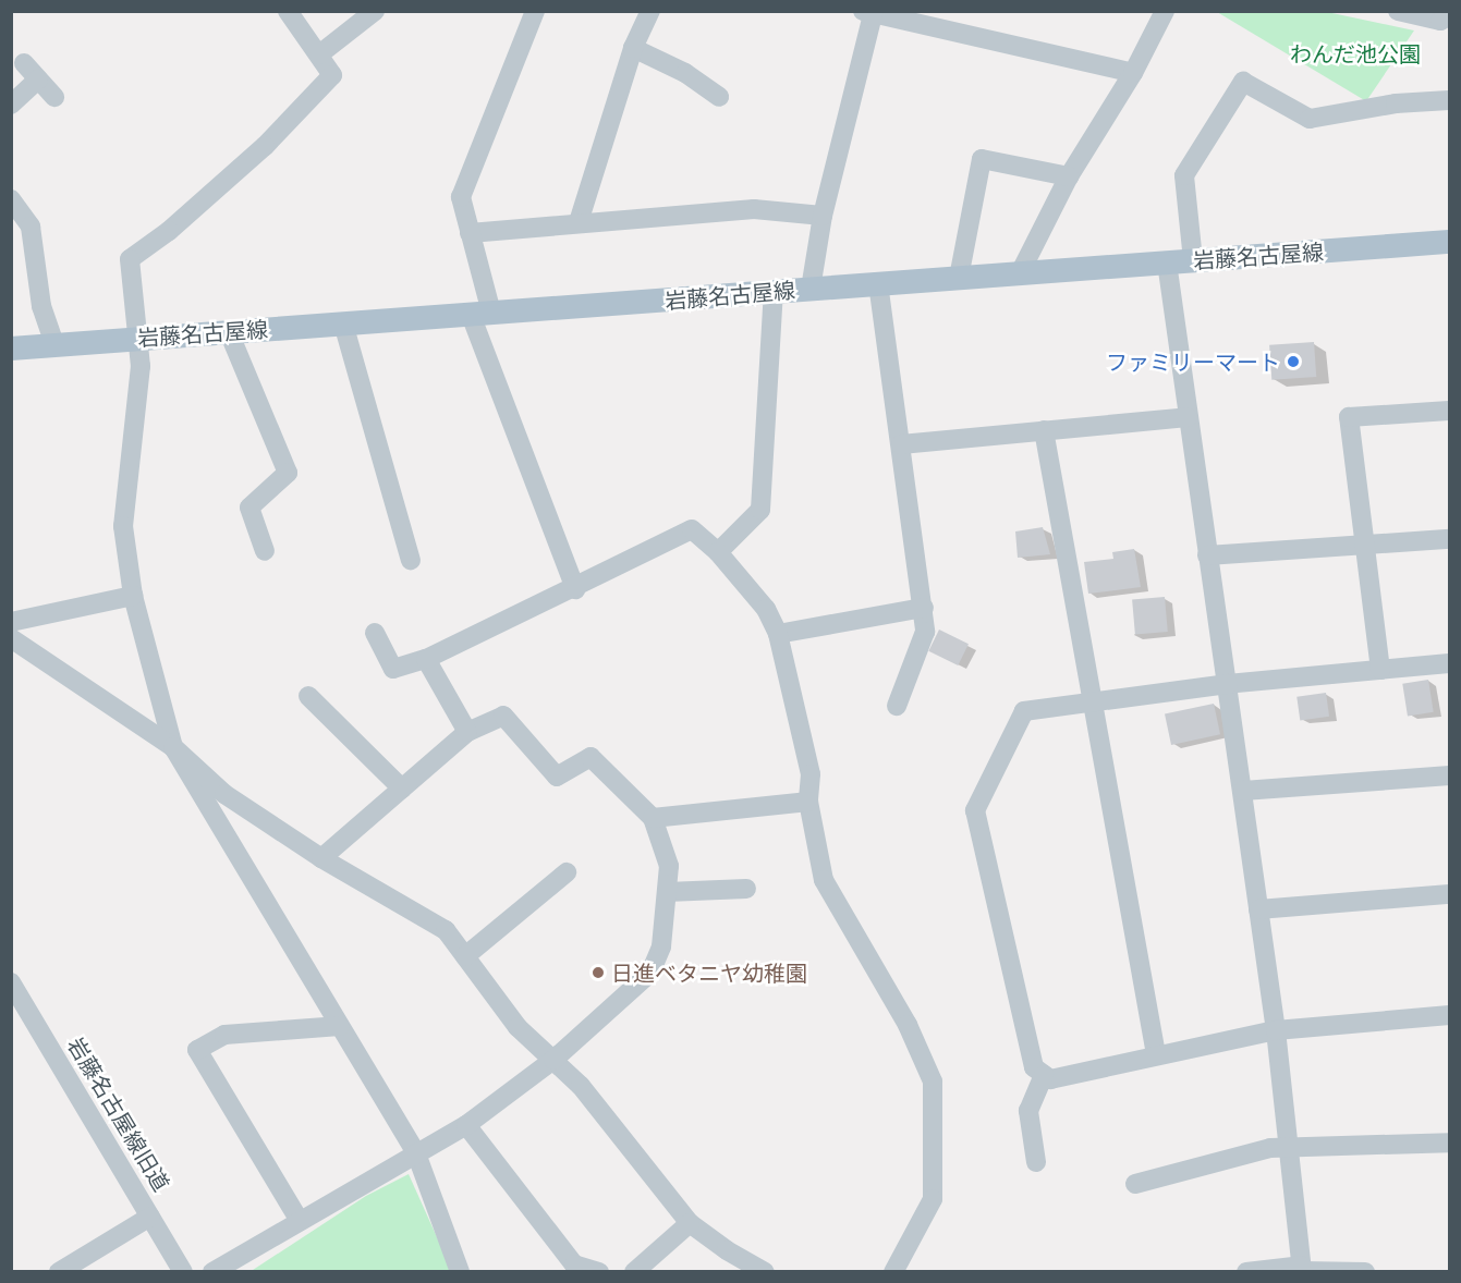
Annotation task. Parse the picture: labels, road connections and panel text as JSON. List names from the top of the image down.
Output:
{
  "streets": {
    "main road": ["岩藤名古屋線"],
    "street": ["岩藤名古屋線旧道"]
  },
  "parks": ["わんだ池公園"],
  "places": ["ファミリーマート", "日進ベタニヤ幼稚園"]
}
